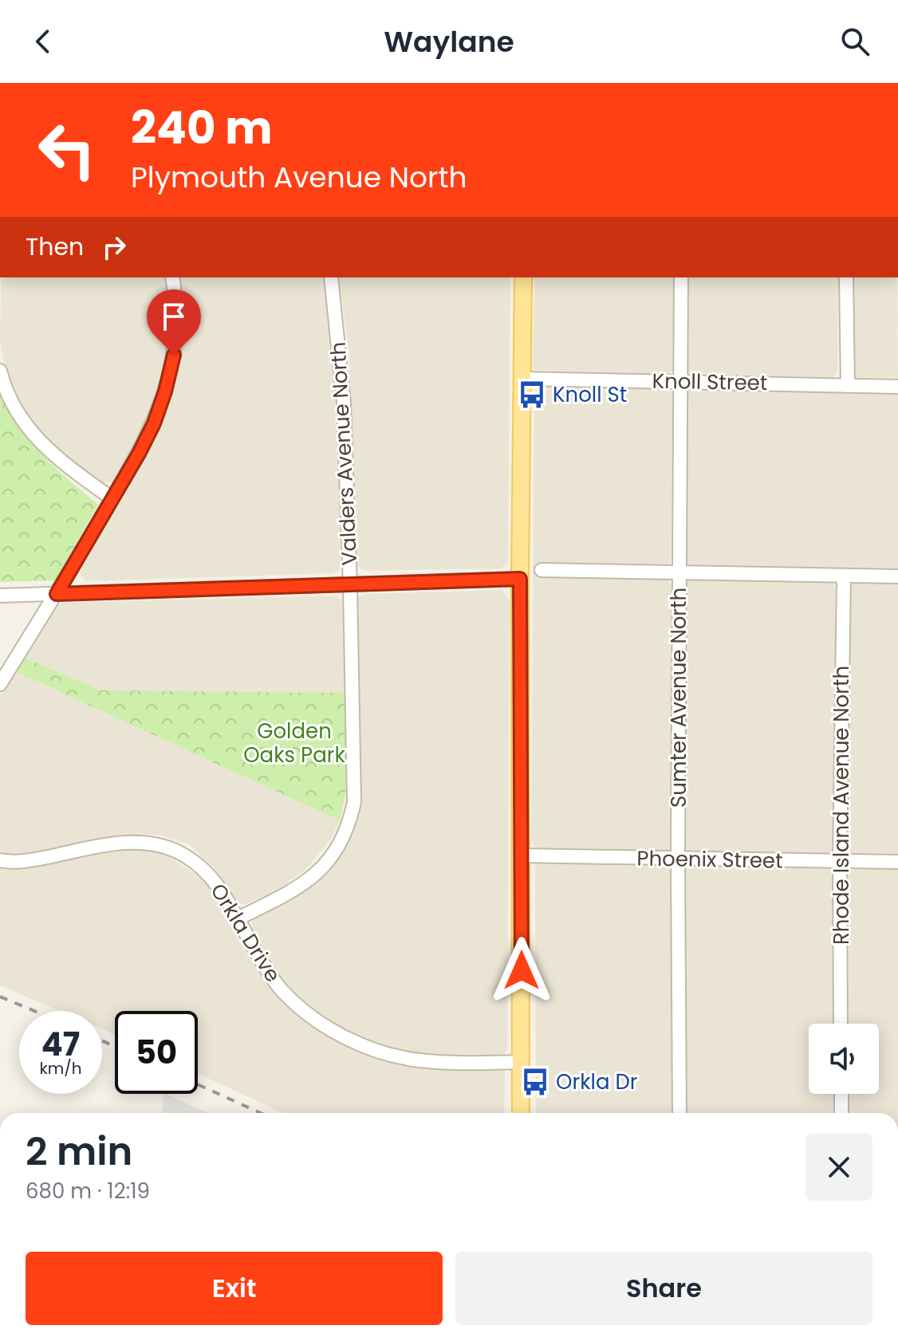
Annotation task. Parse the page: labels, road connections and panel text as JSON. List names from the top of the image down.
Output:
{
  "streets": {
    "street": [
      "Knoll Street",
      "Valders Avenue North",
      "Sumter Avenue North",
      "Rhode Island Avenue North",
      "Phoenix Street",
      "Orkla Drive"
    ]
  },
  "crossings": [
    ["Knoll Street", "Sumter Avenue North"],
    ["Valders Avenue North", "Orkla Drive"],
    ["Sumter Avenue North", "Phoenix Street"],
    ["Rhode Island Avenue North", "Phoenix Street"]
  ],
  "parks": ["Golden Oaks Park"],
  "places": {
    "bus stop": ["Knoll St", "Orkla Dr"]
  },
  "page": {
    "header": "Waylane",
    "turn": ["240 m", "Plymouth Avenue North"],
    "then": "Then",
    "speed": "47 km/h",
    "limit": "50",
    "heading": ["2 min", "680 m · 12:19"],
    "buttons": ["Exit", "Share"]
  }
}
